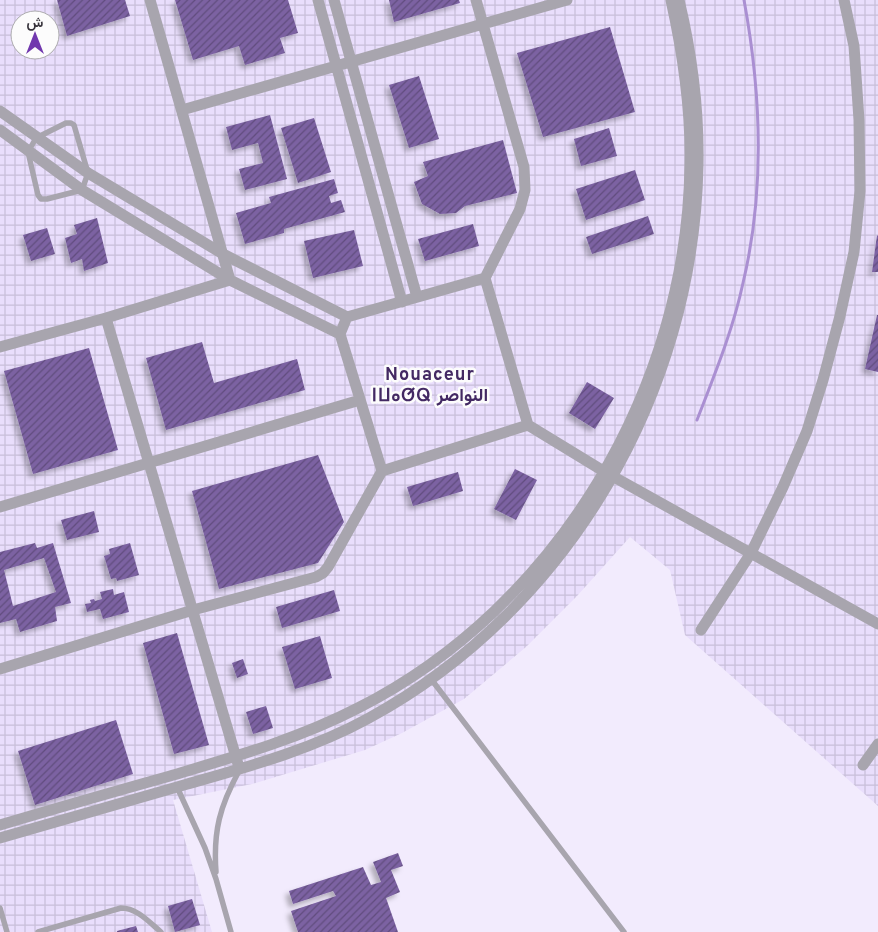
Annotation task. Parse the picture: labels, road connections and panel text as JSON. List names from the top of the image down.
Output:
{
  "districts": ["Nouaceur ⵏⵡⴰⵚⵕ النواصر"],
  "north": "top"
}
